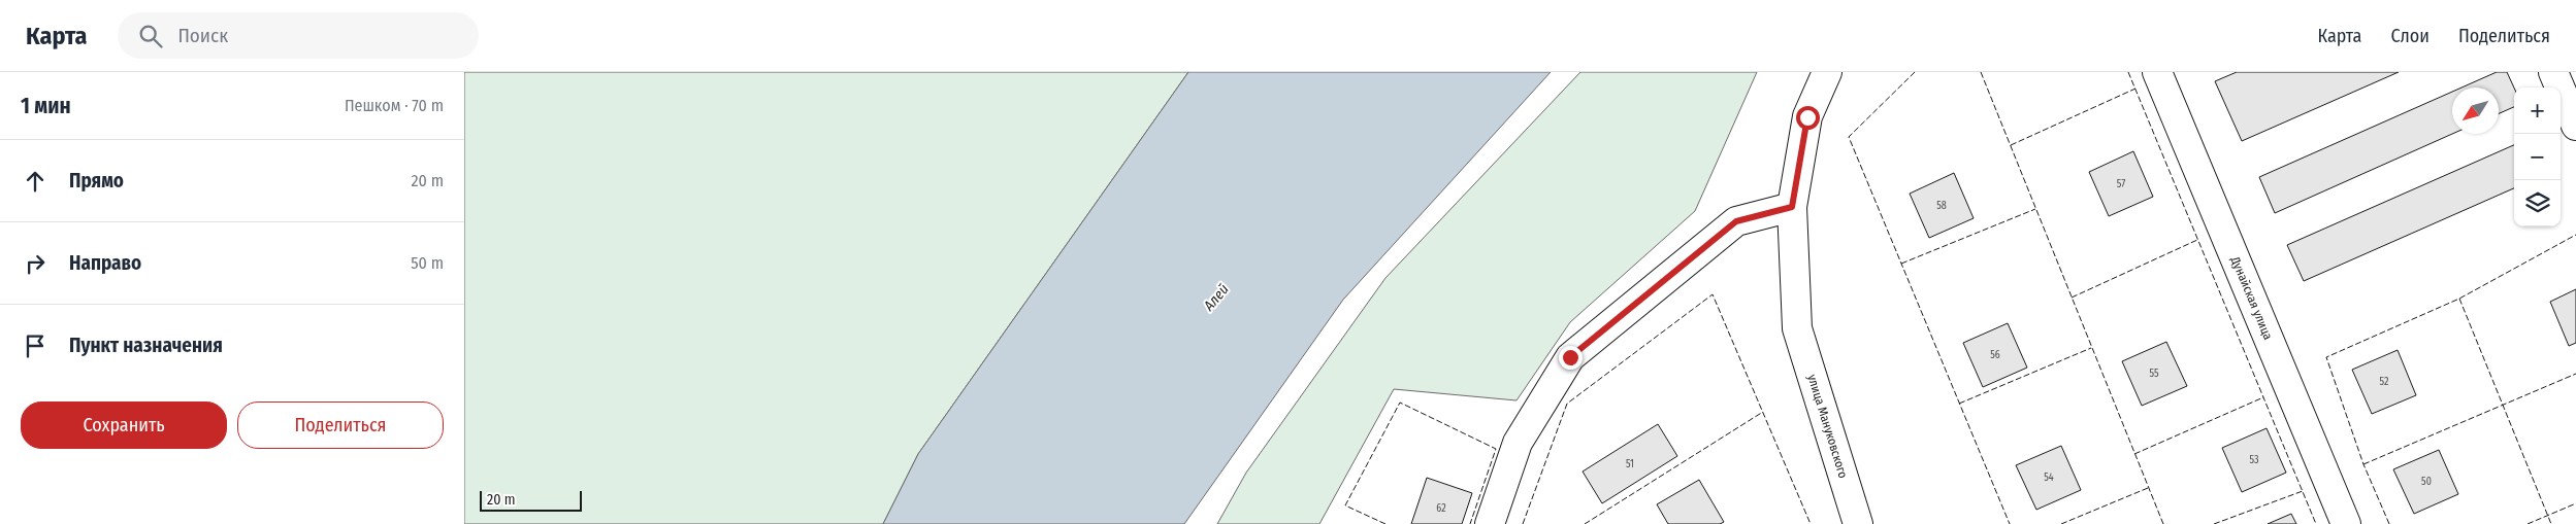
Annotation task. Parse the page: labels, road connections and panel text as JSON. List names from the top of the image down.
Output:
{
  "streets": {
    "street": ["Дунайская улица", "улица Мануковского"]
  },
  "water": ["Алей"],
  "house_numbers": [
    "57",
    "58",
    "56",
    "55",
    "52",
    "53",
    "51",
    "54",
    "50",
    "62"
  ],
  "scale_bar": "20 m",
  "north": "bottom left",
  "page": {
    "header": "Карта",
    "search": "Поиск",
    "nav": ["Карта", "Слои", "Поделиться"],
    "heading": ["1 мин", "Пешком · 70 m"],
    "map_buttons": ["+", "−"],
    "list": [
      ["Прямо", "20 m"],
      ["Направо", "50 m"],
      "Пункт назначения"
    ],
    "buttons": ["Сохранить", "Поделиться"],
    "scale": "20 m"
  }
}
